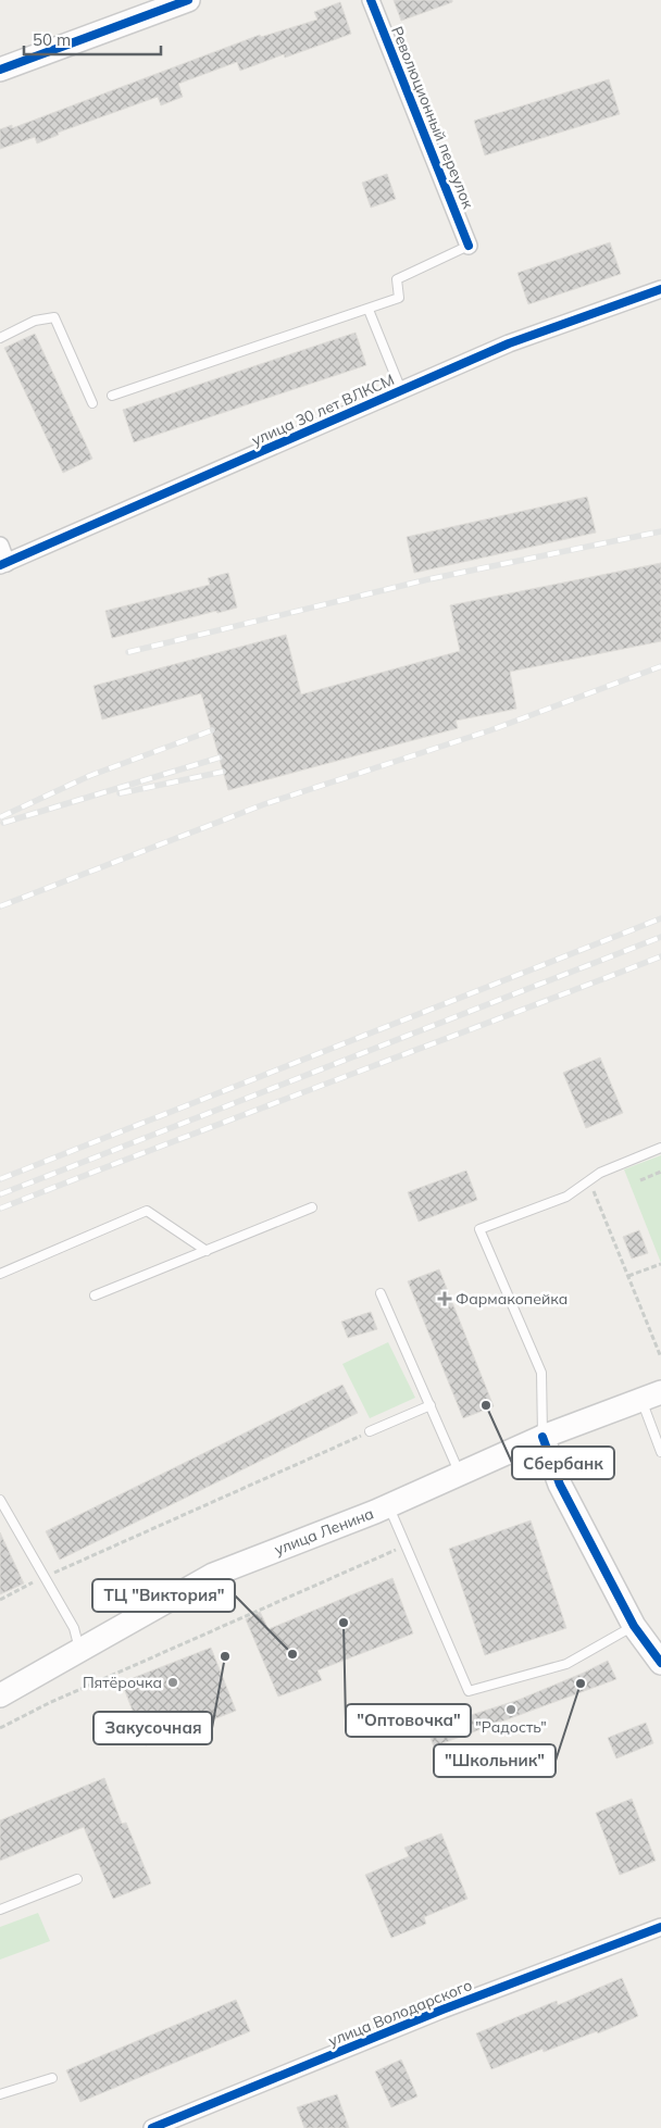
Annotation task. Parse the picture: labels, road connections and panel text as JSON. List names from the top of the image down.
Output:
{
  "streets": {
    "main road": ["улица Ленина"],
    "street": ["Революционный переулок", "улица 30 лет ВЛКСМ", "улица Володарского"]
  },
  "places": {
    "health": ["Фармакопейка"],
    "other": [
      "Сбербанк",
      "\"Оптовочка\"",
      "ТЦ \"Виктория\"",
      "Закусочная",
      "Пятёрочка",
      "\"Школьник\"",
      "\"Радость\""
    ]
  },
  "scale_bar": "50 m"
}
